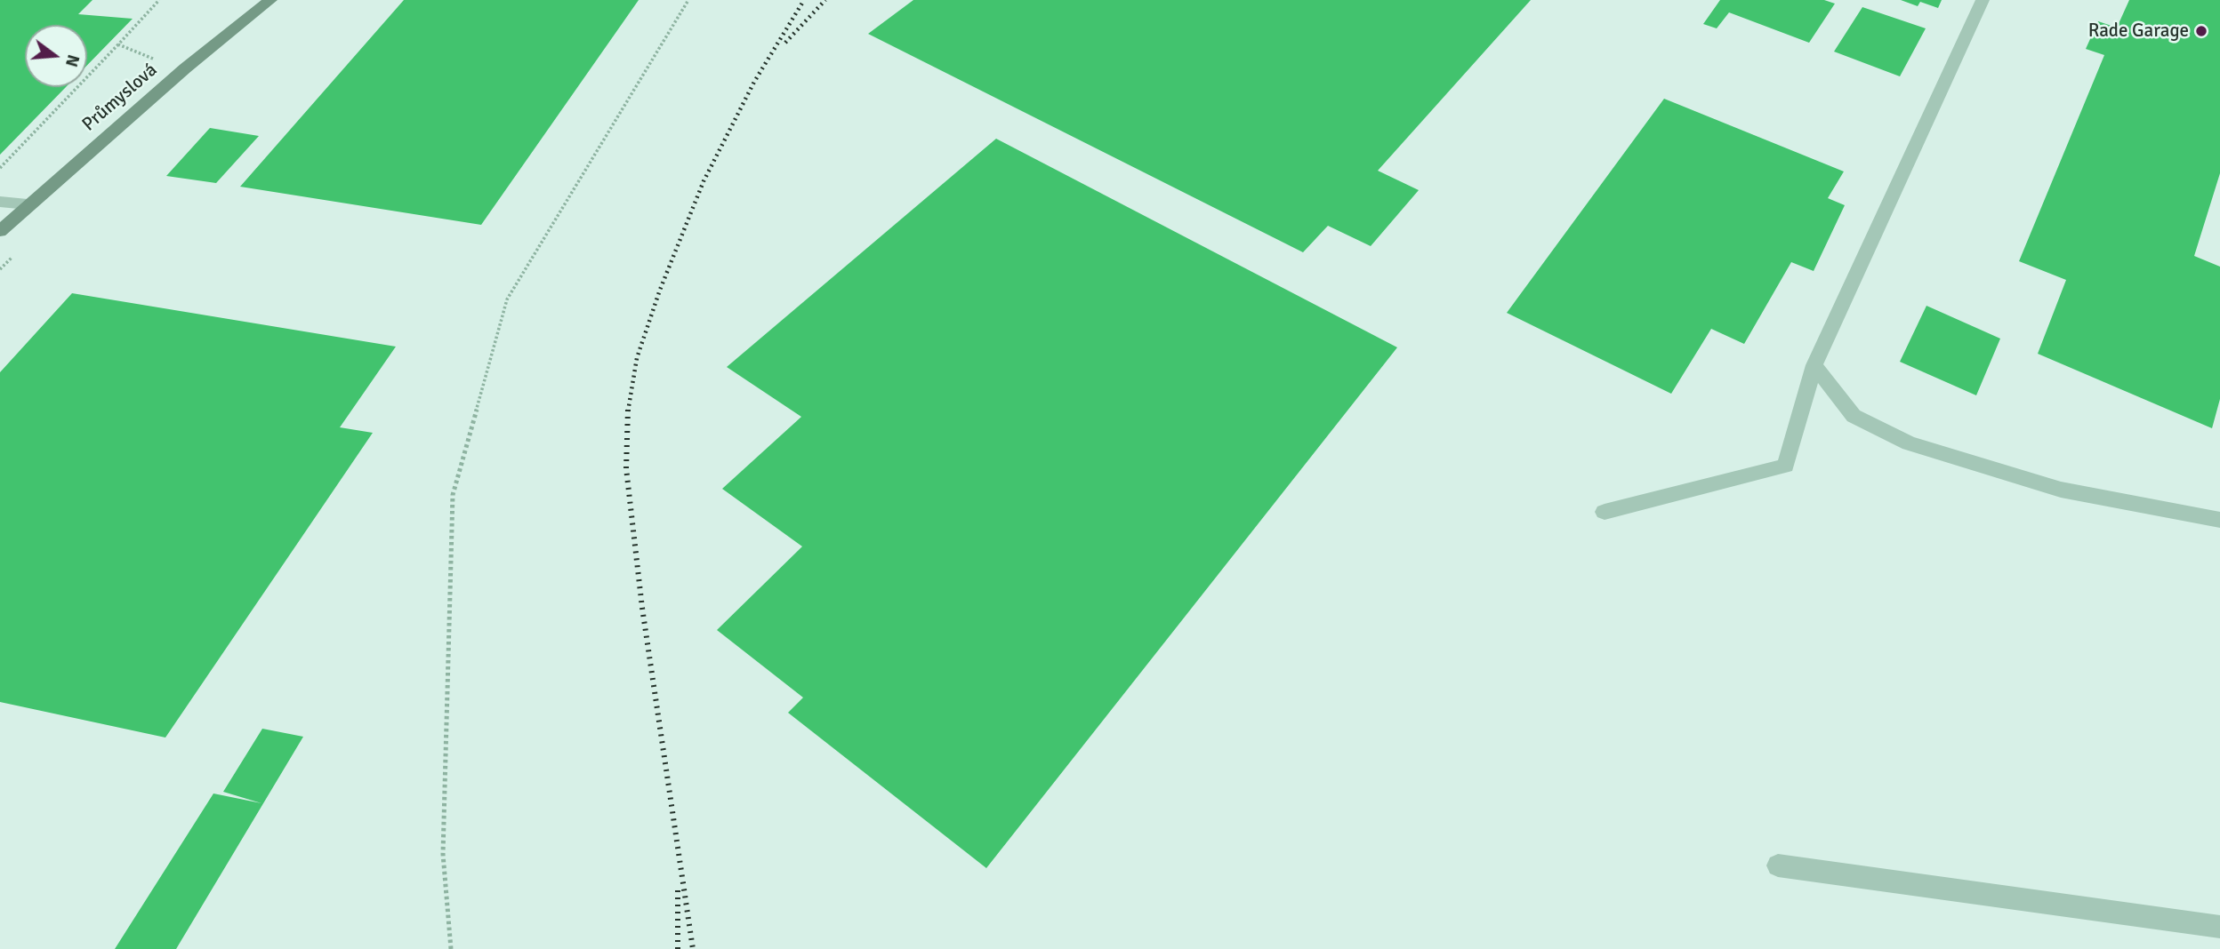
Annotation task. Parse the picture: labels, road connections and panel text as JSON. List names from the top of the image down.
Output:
{
  "streets": {
    "main road": ["Průmyslová"]
  },
  "places": ["Rade Garage"],
  "north": "right"
}
